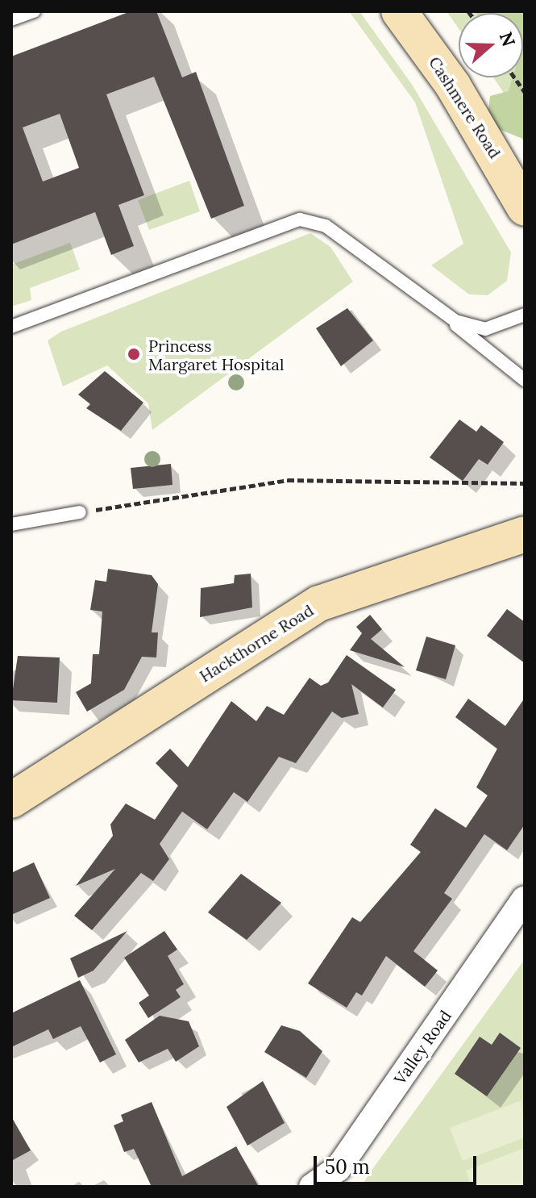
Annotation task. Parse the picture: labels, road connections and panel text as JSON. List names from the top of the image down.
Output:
{
  "streets": {
    "street": ["Cashmere Road", "Hackthorne Road", "Valley Road"]
  },
  "places": ["Princess Margaret Hospital"],
  "scale_bar": "50 m",
  "north": "right"
}
